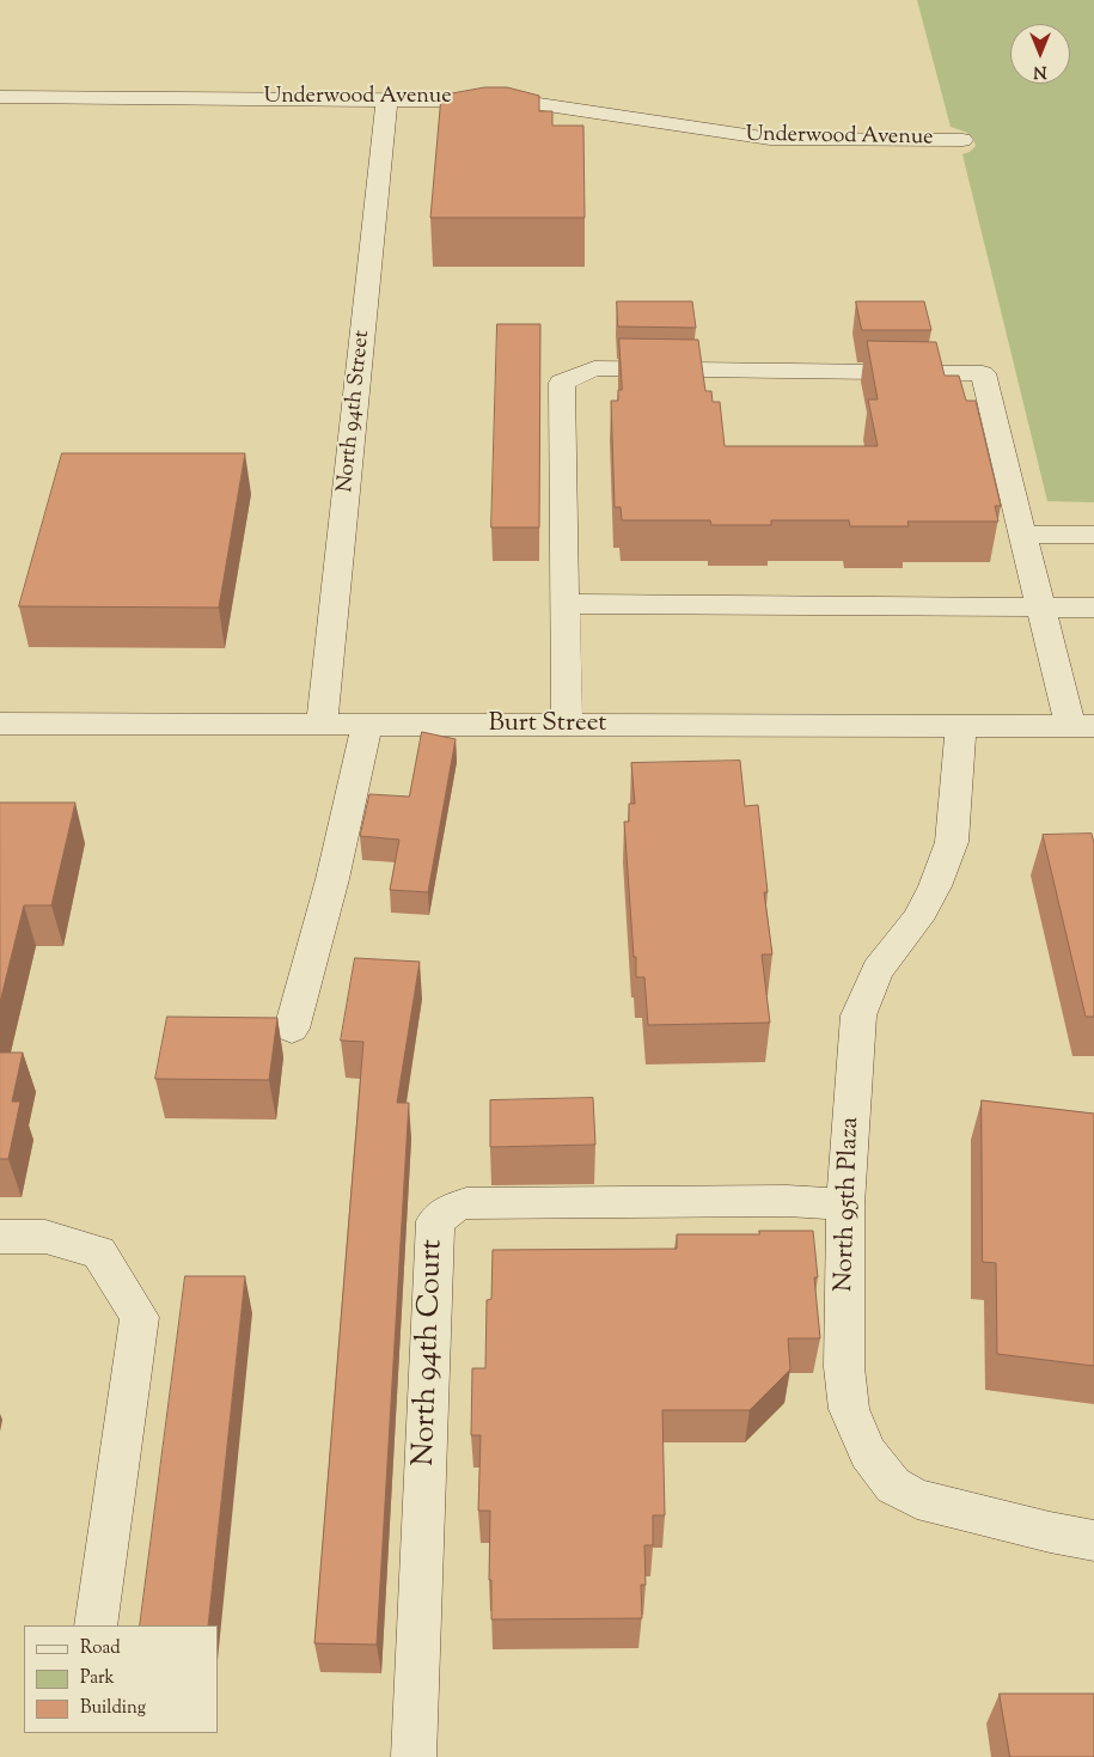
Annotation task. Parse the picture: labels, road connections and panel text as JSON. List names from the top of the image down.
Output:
{
  "streets": {
    "street": [
      "Underwood Avenue",
      "North 94th Street",
      "Burt Street",
      "North 95th Plaza",
      "North 94th Court"
    ]
  },
  "crossings": [
    ["Underwood Avenue", "North 94th Street"],
    ["North 94th Street", "Burt Street"],
    ["Burt Street", "North 95th Plaza"],
    ["North 95th Plaza", "North 94th Court"]
  ],
  "legend": ["Road", "Park", "Building"],
  "north": "bottom"
}
